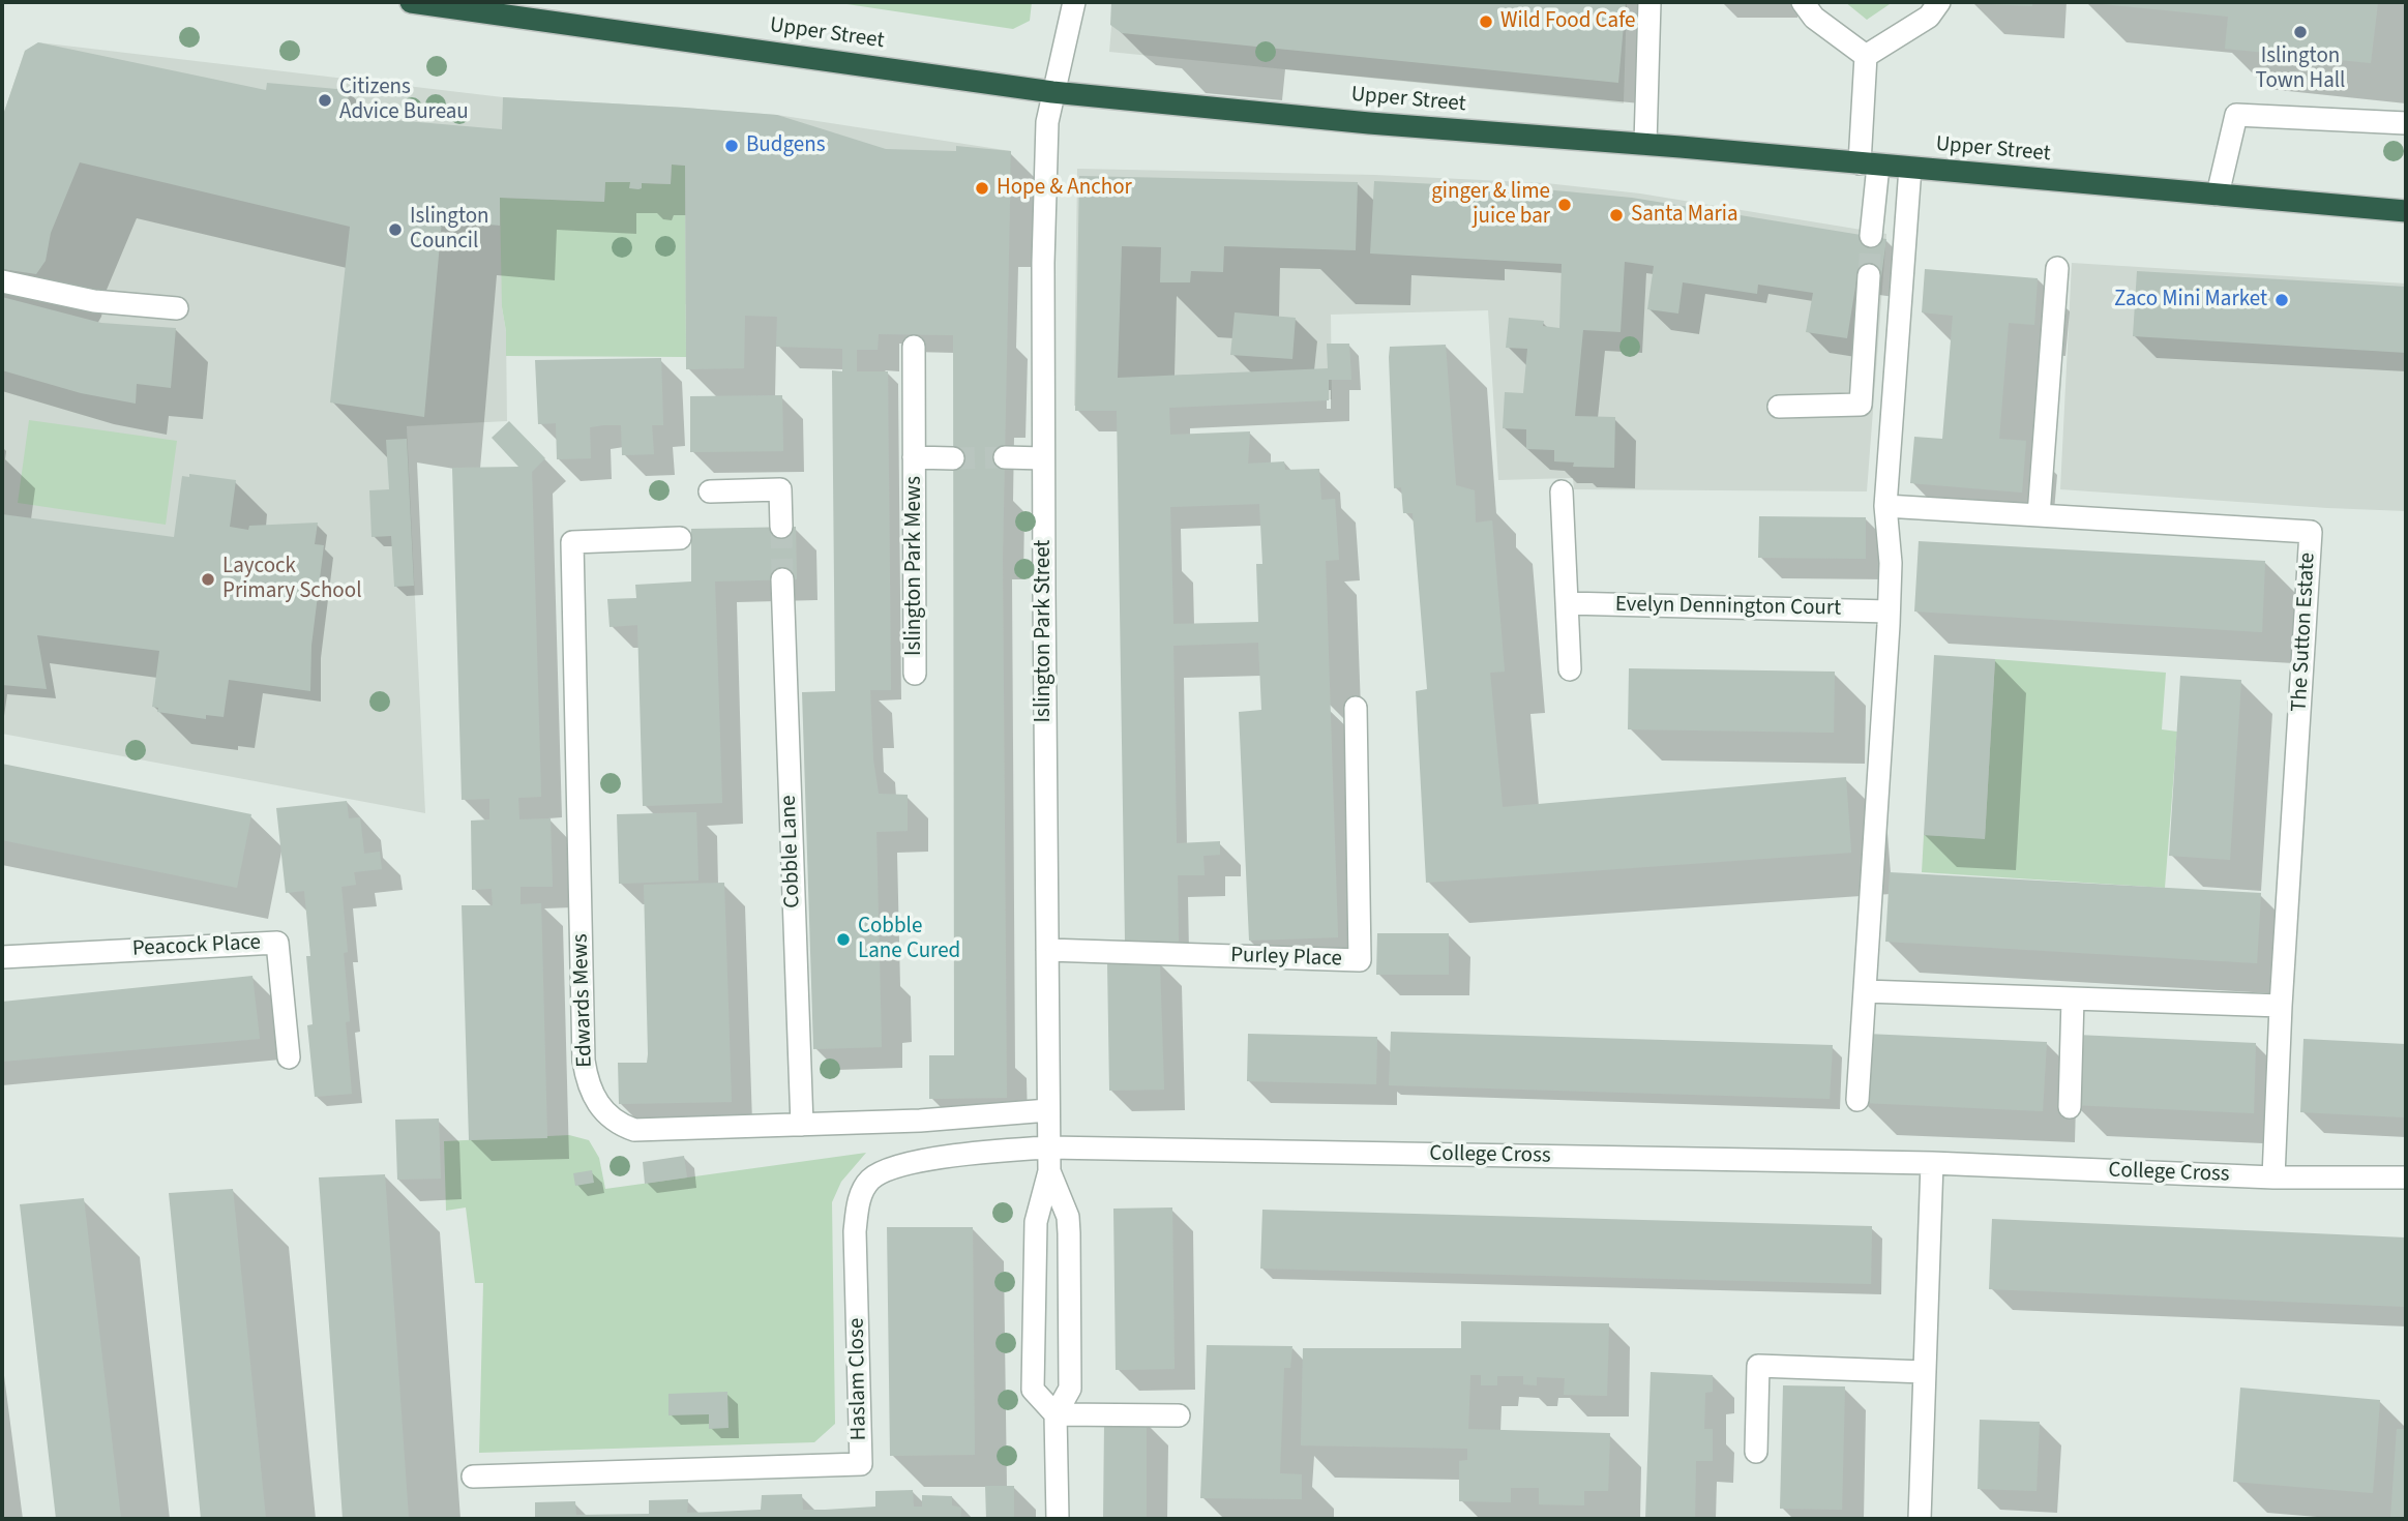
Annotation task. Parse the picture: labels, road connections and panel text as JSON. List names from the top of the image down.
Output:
{
  "streets": {
    "highway": ["Upper Street"],
    "street": [
      "Islington Park Mews",
      "Evelyn Dennington Court",
      "Islington Park Street",
      "The Sutton Estate",
      "Cobble Lane",
      "Peacock Place",
      "Purley Place",
      "Edwards Mews",
      "College Cross",
      "Haslam Close"
    ]
  },
  "crossings": [
    ["Upper Street", "Islington Park Street"],
    ["Islington Park Street", "Purley Place"],
    ["Islington Park Street", "Edwards Mews"],
    ["Islington Park Street", "College Cross"],
    ["Islington Park Street", "Haslam Close"],
    ["The Sutton Estate", "College Cross"],
    ["Cobble Lane", "Edwards Mews"],
    ["College Cross", "Haslam Close"]
  ],
  "places": [
    "Wild Food Cafe",
    "Islington Town Hall",
    "Citizens Advice Bureau",
    "Budgens",
    "Hope & Anchor",
    "ginger & lime juice bar",
    "Santa Maria",
    "Islington Council",
    "Zaco Mini Market",
    "Laycock Primary School",
    "Cobble Lane Cured"
  ]
}
